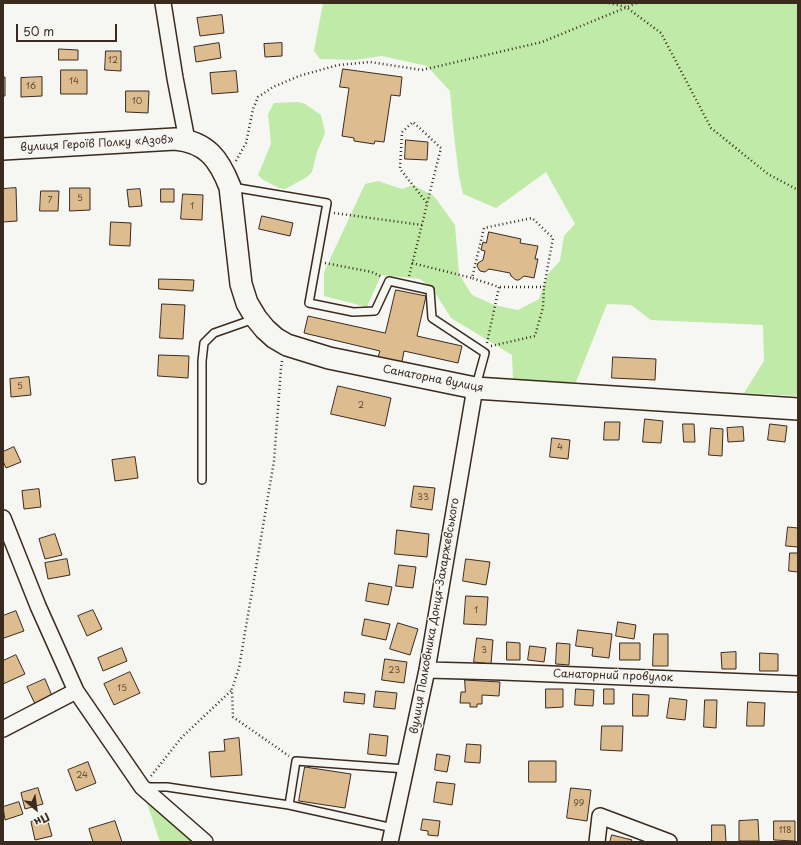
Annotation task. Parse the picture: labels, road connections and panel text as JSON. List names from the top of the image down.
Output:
{
  "streets": {
    "main road": ["вулиця Героїв Полку «Азов»", "Санаторна вулиця"],
    "street": ["вулиця Полковника Донця-Захаржевського", "Санаторний провулок"]
  },
  "crossings": [
    ["вулиця Героїв Полку «Азов»", "Санаторна вулиця"],
    ["Санаторна вулиця", "вулиця Полковника Донця-Захаржевського"],
    ["вулиця Полковника Донця-Захаржевського", "Санаторний провулок"]
  ],
  "house_numbers": [
    "12",
    "14",
    "16",
    "10",
    "5",
    "7",
    "1",
    "5",
    "2",
    "4",
    "33",
    "1",
    "3",
    "23",
    "15",
    "24",
    "99",
    "118"
  ],
  "scale_bar": "50 m",
  "north": "bottom right"
}
